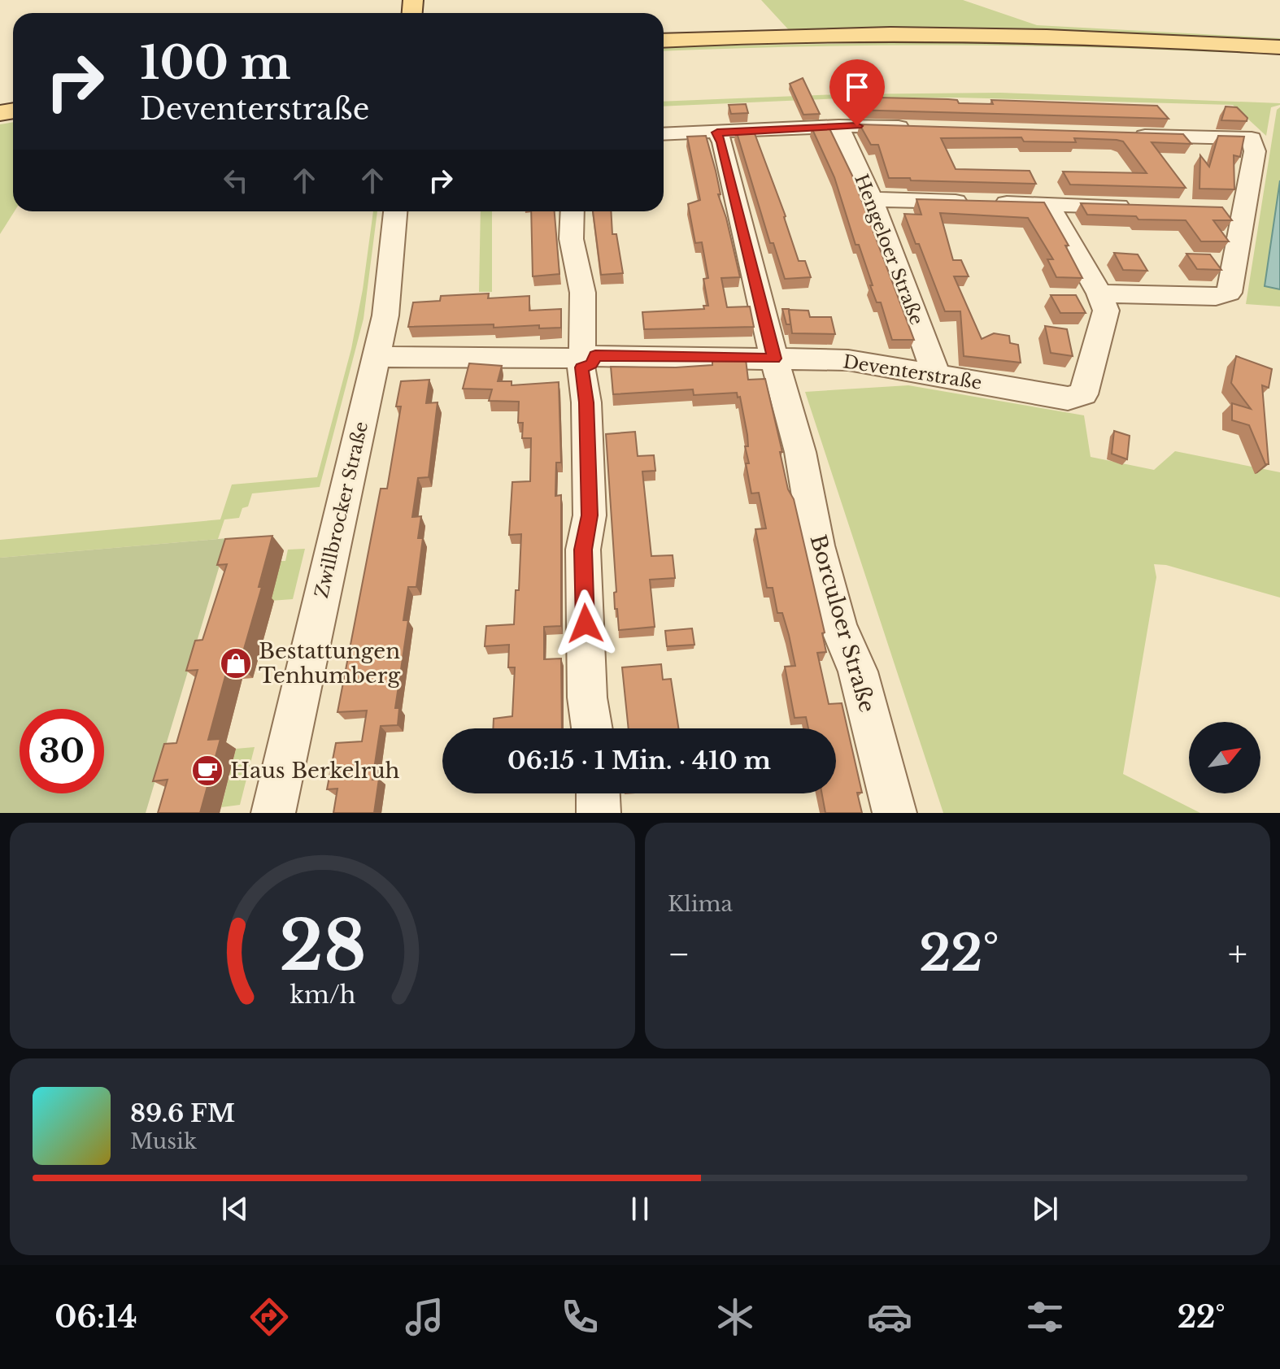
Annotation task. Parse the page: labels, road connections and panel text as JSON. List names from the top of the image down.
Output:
{
  "streets": {
    "street": [
      "Hengeloer Straße",
      "Deventerstraße",
      "Zwillbrocker Straße",
      "Borculoer Straße"
    ]
  },
  "crossings": [
    ["Hengeloer Straße", "Deventerstraße"],
    ["Deventerstraße", "Zwillbrocker Straße"],
    ["Deventerstraße", "Borculoer Straße"]
  ],
  "places": {
    "shop": ["Bestattungen Tenhumberg"],
    "cafe": ["Haus Berkelruh"]
  },
  "north": "top right",
  "page": {
    "turn": ["100 m", "Deventerstraße"],
    "limit": "30",
    "trip": "06:15 · 1 Min. · 410 m",
    "tile": "Klima",
    "heat": ["−", "22°", "+"],
    "song": ["89.6 FM", "Musik"],
    "tabs": ["06:14", "22°"],
    "gauge": ["28", "km/h"]
  }
}
